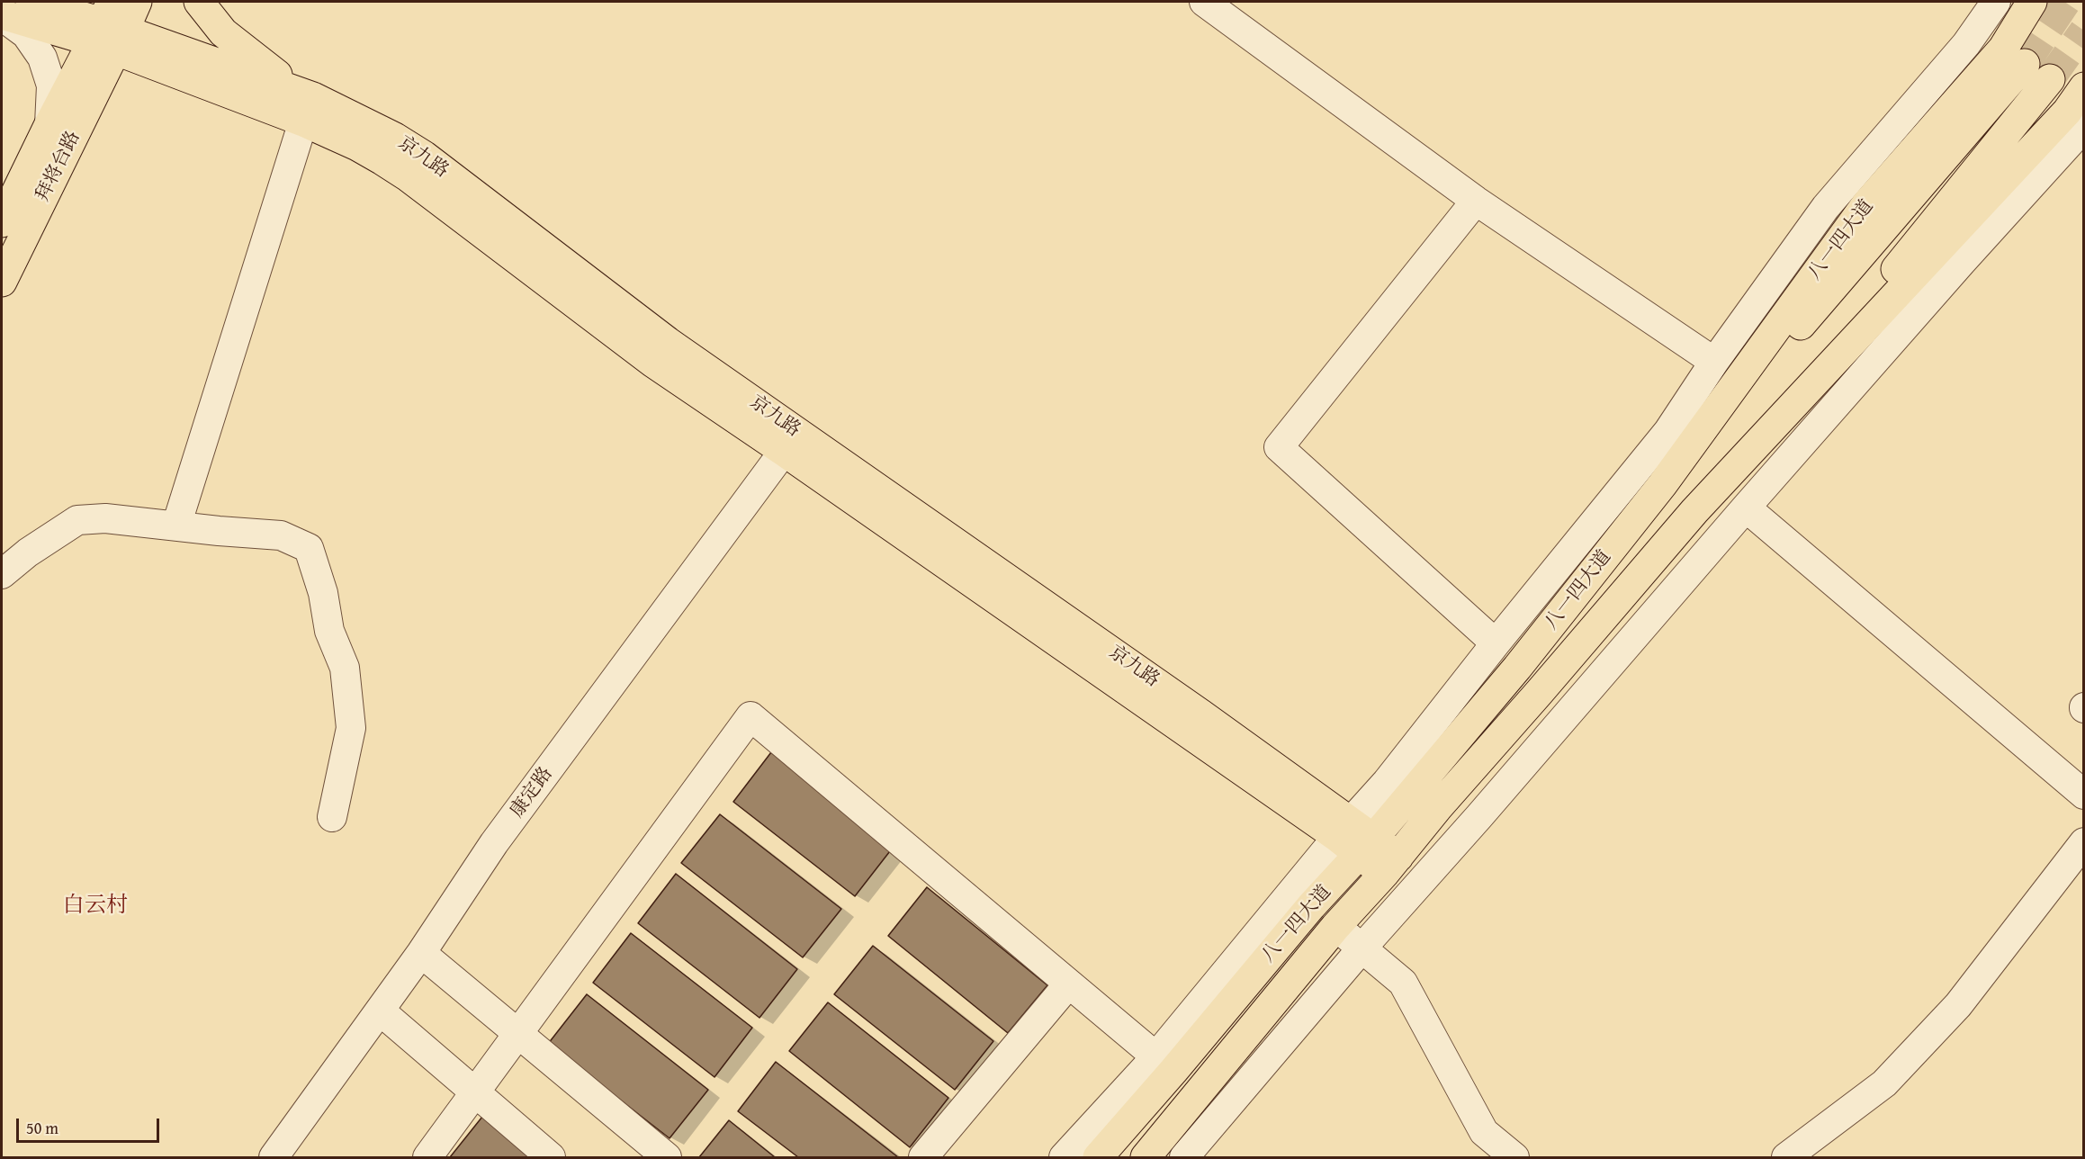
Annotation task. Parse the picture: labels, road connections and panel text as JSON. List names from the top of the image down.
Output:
{
  "streets": {
    "main road": ["京九路", "拜将台路", "八一四大道"],
    "street": ["康定路"]
  },
  "crossings": [
    ["京九路", "拜将台路"],
    ["京九路", "八一四大道"],
    ["京九路", "康定路"]
  ],
  "districts": ["白云村"],
  "scale_bar": "50 m"
}
